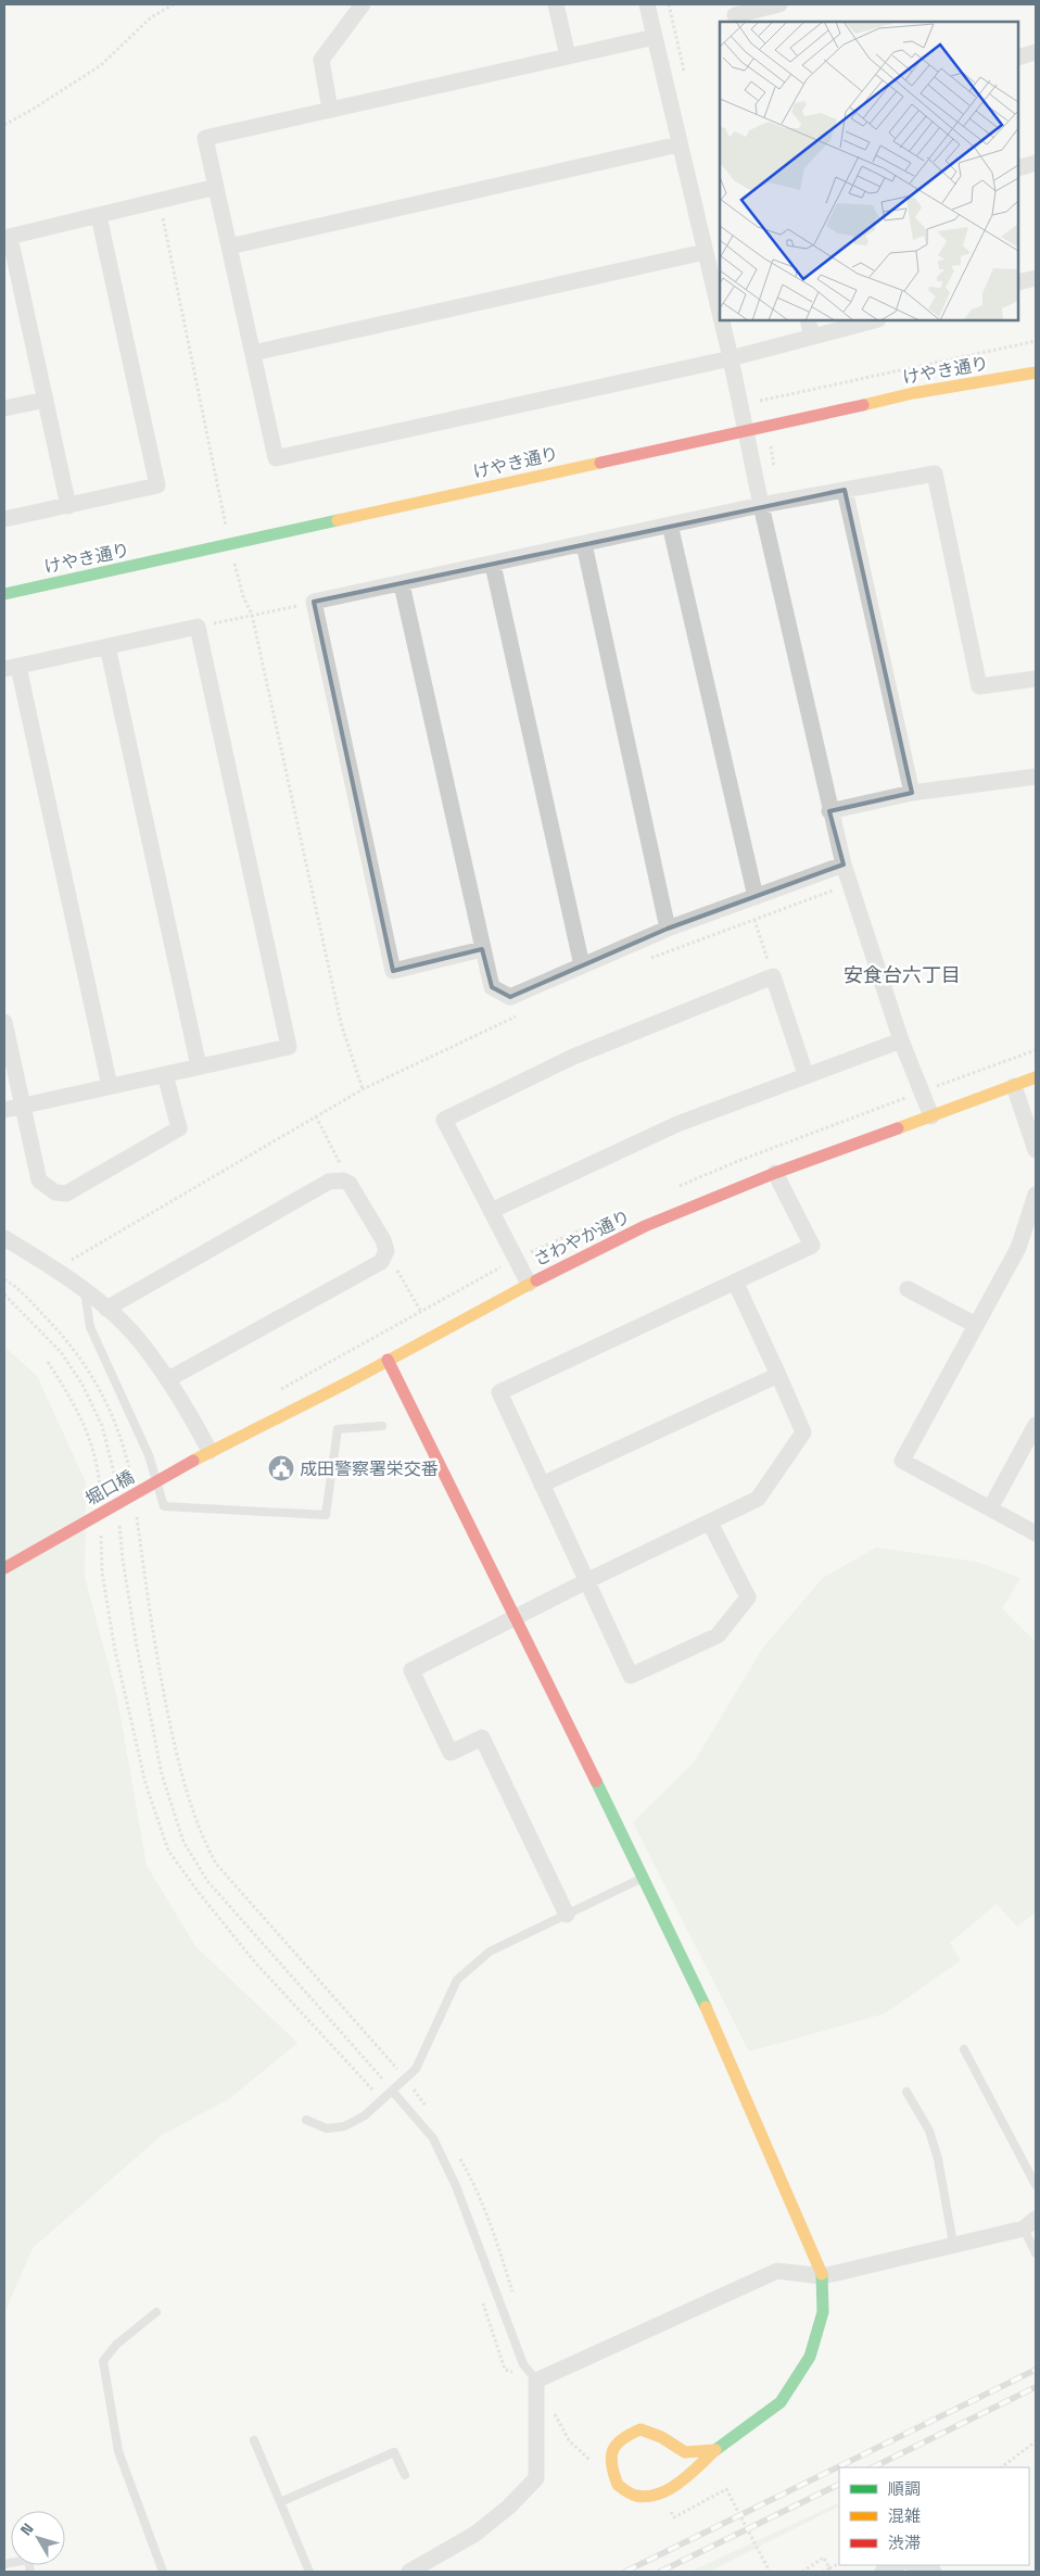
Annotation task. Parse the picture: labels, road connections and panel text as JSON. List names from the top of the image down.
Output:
{
  "streets": {
    "street": ["けやき通り", "さわやか通り", "堀口橋"]
  },
  "crossings": [
    ["さわやか通り", "堀口橋"]
  ],
  "districts": ["安食台六丁目"],
  "places": {
    "public building": ["成田警察署栄交番"]
  },
  "legend": ["順調", "混雑", "渋滞"],
  "north": "top left"
}
